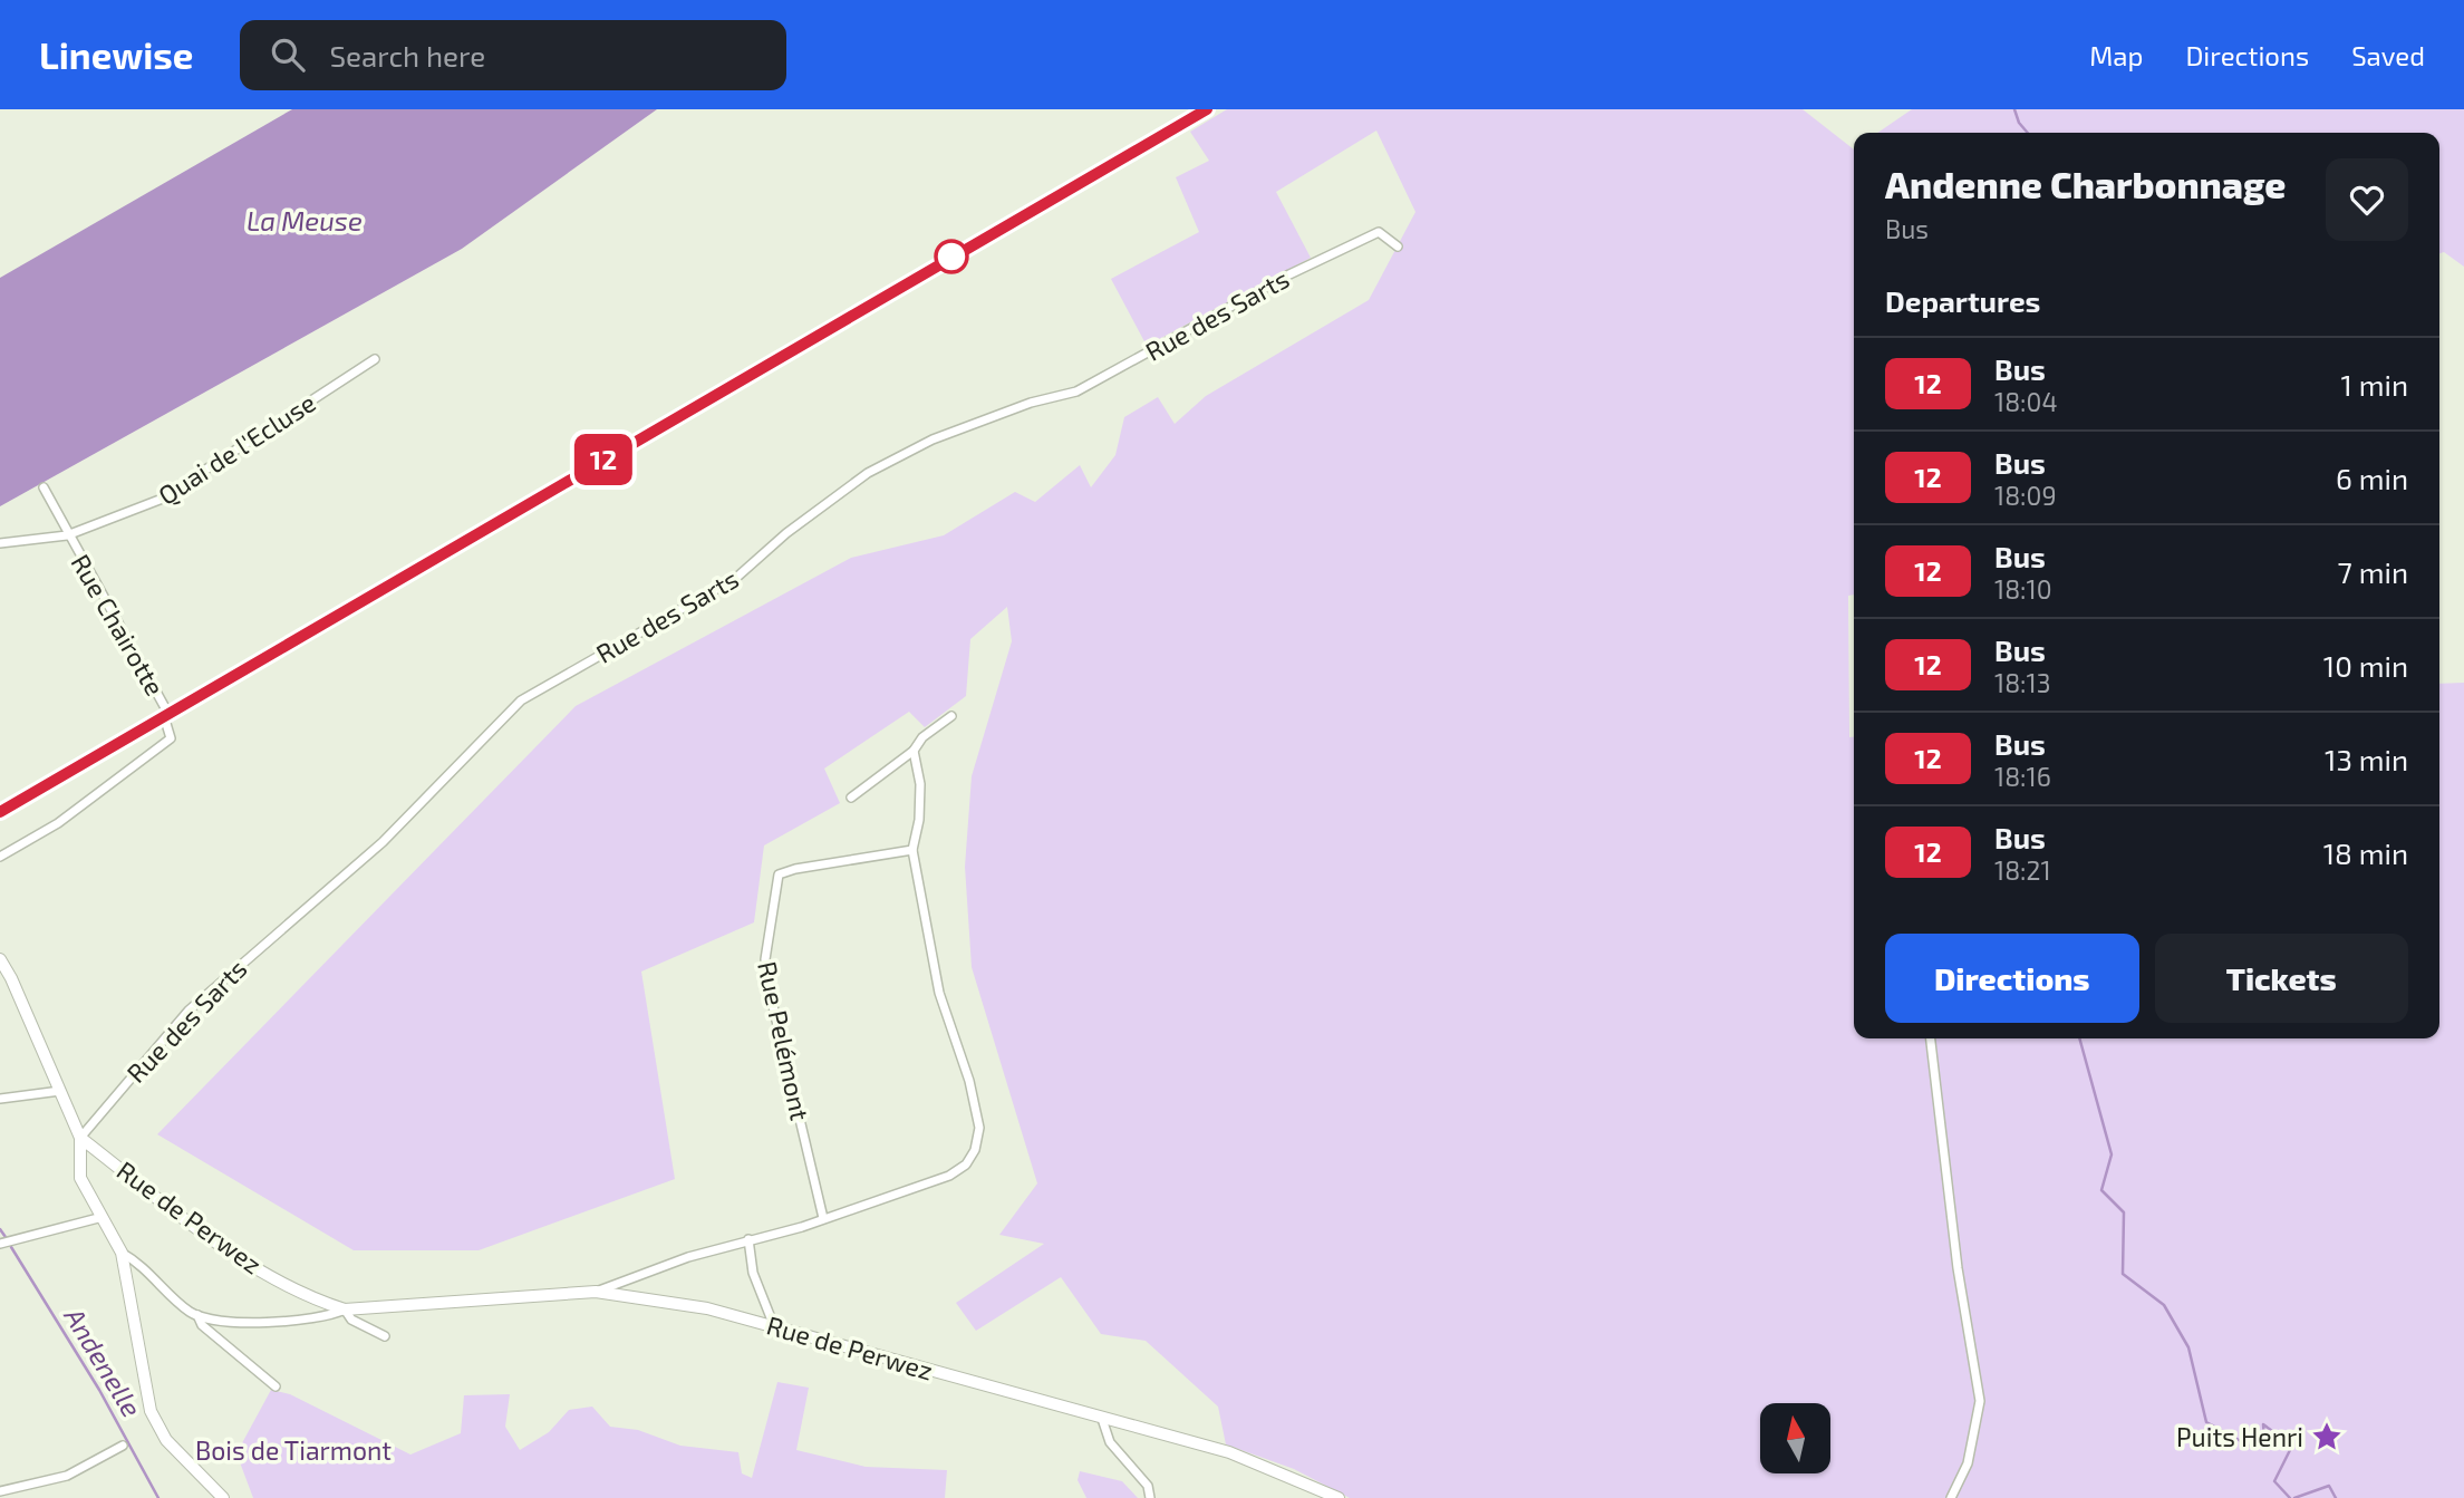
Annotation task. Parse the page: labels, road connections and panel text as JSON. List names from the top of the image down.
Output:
{
  "streets": {
    "street": [
      "Rue des Sarts",
      "Quai de l'Ecluse",
      "Rue Chairotte",
      "Rue Pelémont",
      "Rue de Perwez"
    ]
  },
  "crossings": [
    ["Rue des Sarts", "Rue de Perwez"],
    ["Quai de l'Ecluse", "Rue Chairotte"]
  ],
  "water": ["La Meuse", "Andenelle"],
  "parks": ["Bois de Tiarmont"],
  "places": {
    "place": ["Puits Henri"]
  },
  "lines": ["bus line 12"],
  "north": "top",
  "page": {
    "header": "Linewise",
    "search": "Search here",
    "nav": ["Map", "Directions", "Saved"],
    "on_map": "12",
    "heading": [
      ["Andenne Charbonnage", "Bus"],
      "Departures"
    ],
    "list": [
      {
        "mark": "12",
        "name": "Bus",
        "note": "18:04",
        "value": "1 min"
      },
      {
        "mark": "12",
        "name": "Bus",
        "note": "18:09",
        "value": "6 min"
      },
      {
        "mark": "12",
        "name": "Bus",
        "note": "18:10",
        "value": "7 min"
      },
      {
        "mark": "12",
        "name": "Bus",
        "note": "18:13",
        "value": "10 min"
      },
      {
        "mark": "12",
        "name": "Bus",
        "note": "18:16",
        "value": "13 min"
      },
      {
        "mark": "12",
        "name": "Bus",
        "note": "18:21",
        "value": "18 min"
      }
    ],
    "buttons": ["Directions", "Tickets"]
  }
}
